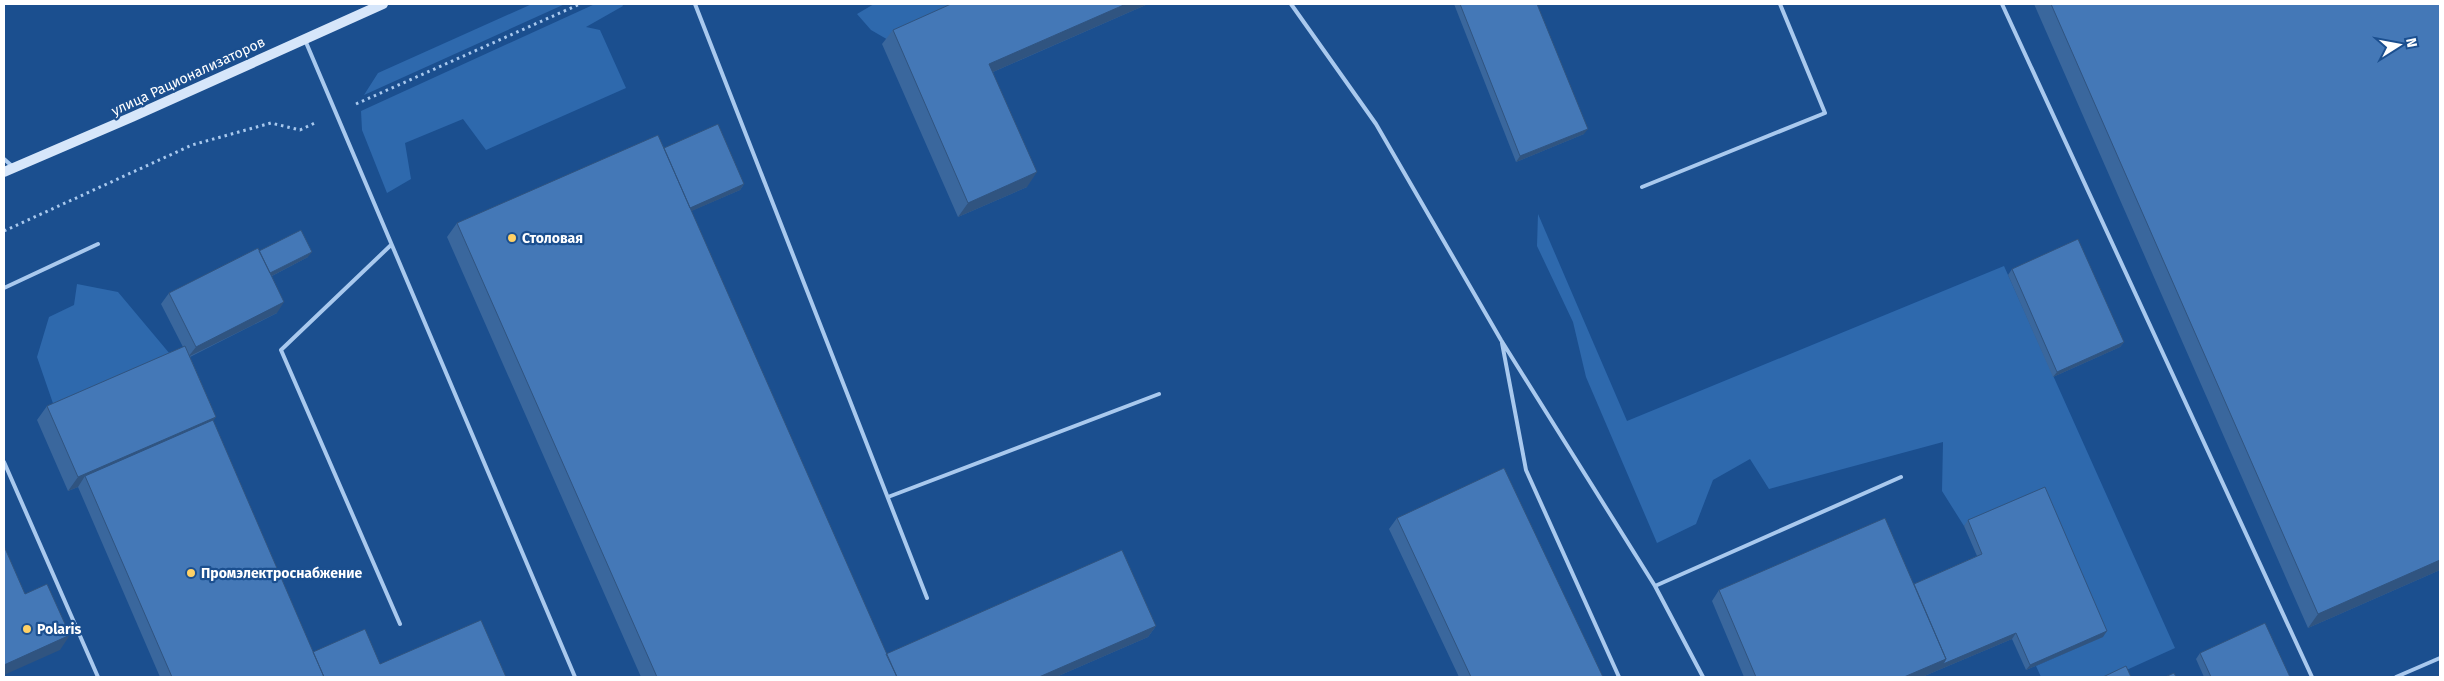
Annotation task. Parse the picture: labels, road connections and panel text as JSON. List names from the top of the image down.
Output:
{
  "streets": {
    "main road": ["улица Рационализаторов"]
  },
  "places": ["Столовая", "Промэлектроснабжение", "Polaris"],
  "north": "right"
}
